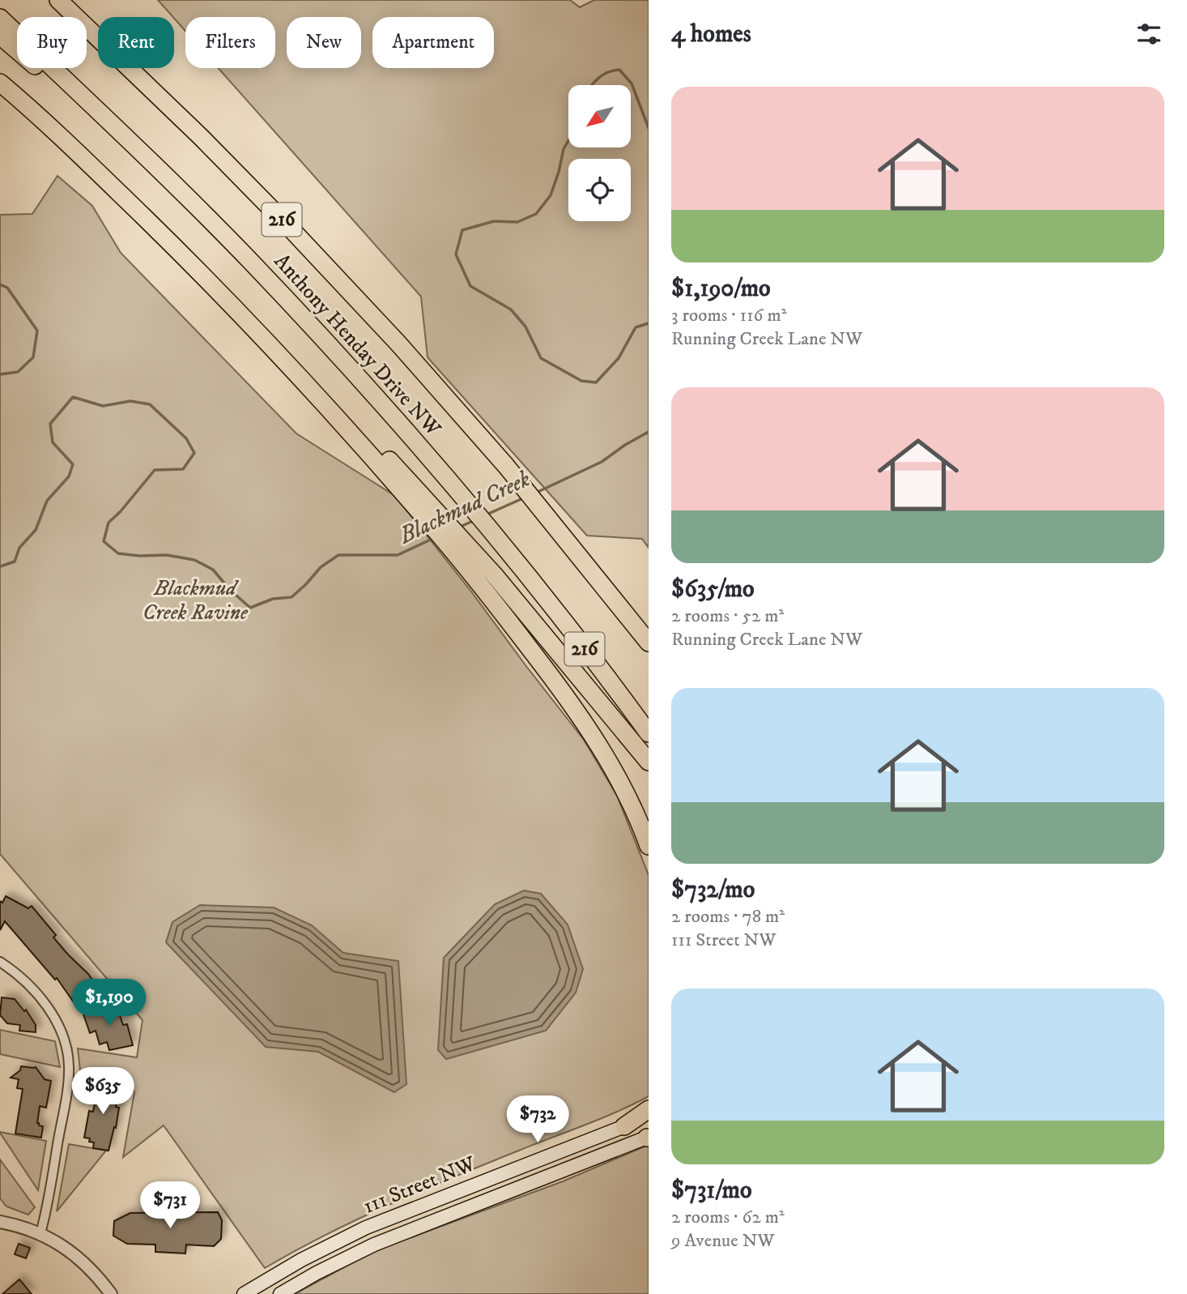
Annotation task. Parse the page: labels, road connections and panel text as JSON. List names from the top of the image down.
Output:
{
  "streets": {
    "highway": ["216", "Anthony Henday Drive NW"],
    "main road": ["111 Street NW"]
  },
  "water": ["Blackmud Creek"],
  "parks": ["Blackmud Creek Ravine"],
  "north": "bottom left",
  "page": {
    "heading": "4 homes",
    "chip": [
      "Buy",
      "Rent",
      "Filters",
      "New",
      "Apartment"
    ],
    "list": [
      {
        "name": "$1,190/mo",
        "note": "3 rooms · 116 m² · Running Creek Lane NW"
      },
      {
        "name": "$635/mo",
        "note": "2 rooms · 52 m² · Running Creek Lane NW"
      },
      {
        "name": "$732/mo",
        "note": "2 rooms · 78 m² · 111 Street NW"
      },
      {
        "name": "$731/mo",
        "note": "2 rooms · 62 m² · 9 Avenue NW"
      }
    ],
    "price": [
      "$1,190",
      "$635",
      "$732",
      "$731"
    ]
  }
}
